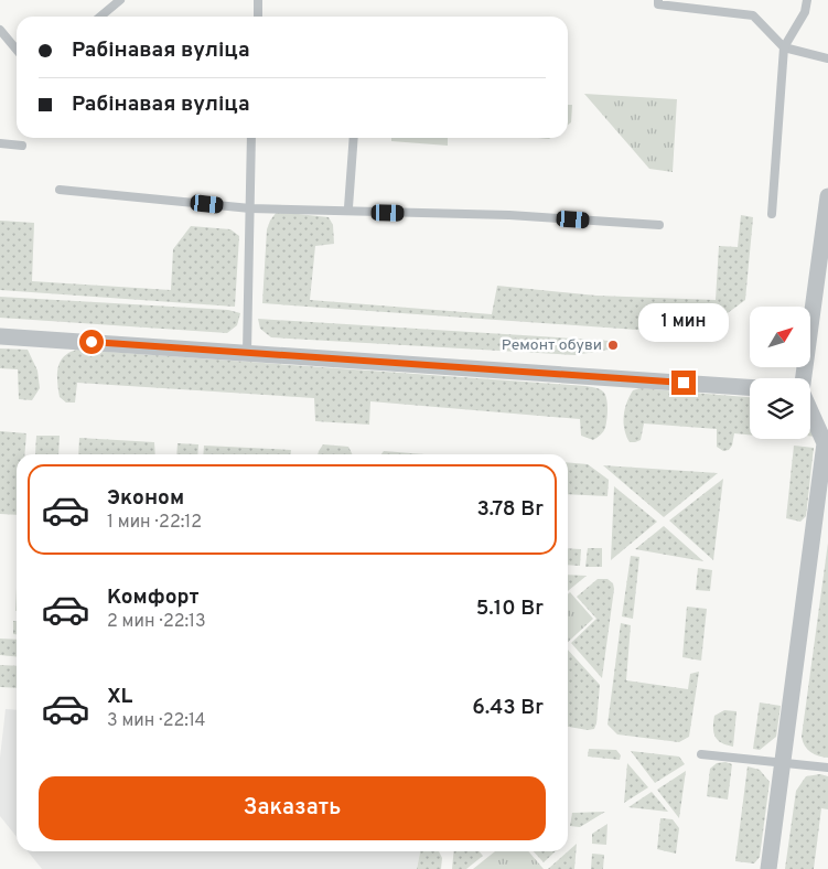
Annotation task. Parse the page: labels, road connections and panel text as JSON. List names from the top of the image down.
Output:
{
  "places": ["Ремонт обуви"],
  "north": "top right",
  "page": {
    "banner": ["Рабінавая вуліца", "Рабінавая вуліца"],
    "bubble": "1 мин",
    "list": [
      {
        "name": "Эконом",
        "note": "1 мин · 22:12",
        "value": "3.78 Br"
      },
      {
        "name": "Комфорт",
        "note": "2 мин · 22:13",
        "value": "5.10 Br"
      },
      {
        "name": "XL",
        "note": "3 мин · 22:14",
        "value": "6.43 Br"
      }
    ],
    "buttons": "Заказать"
  }
}
